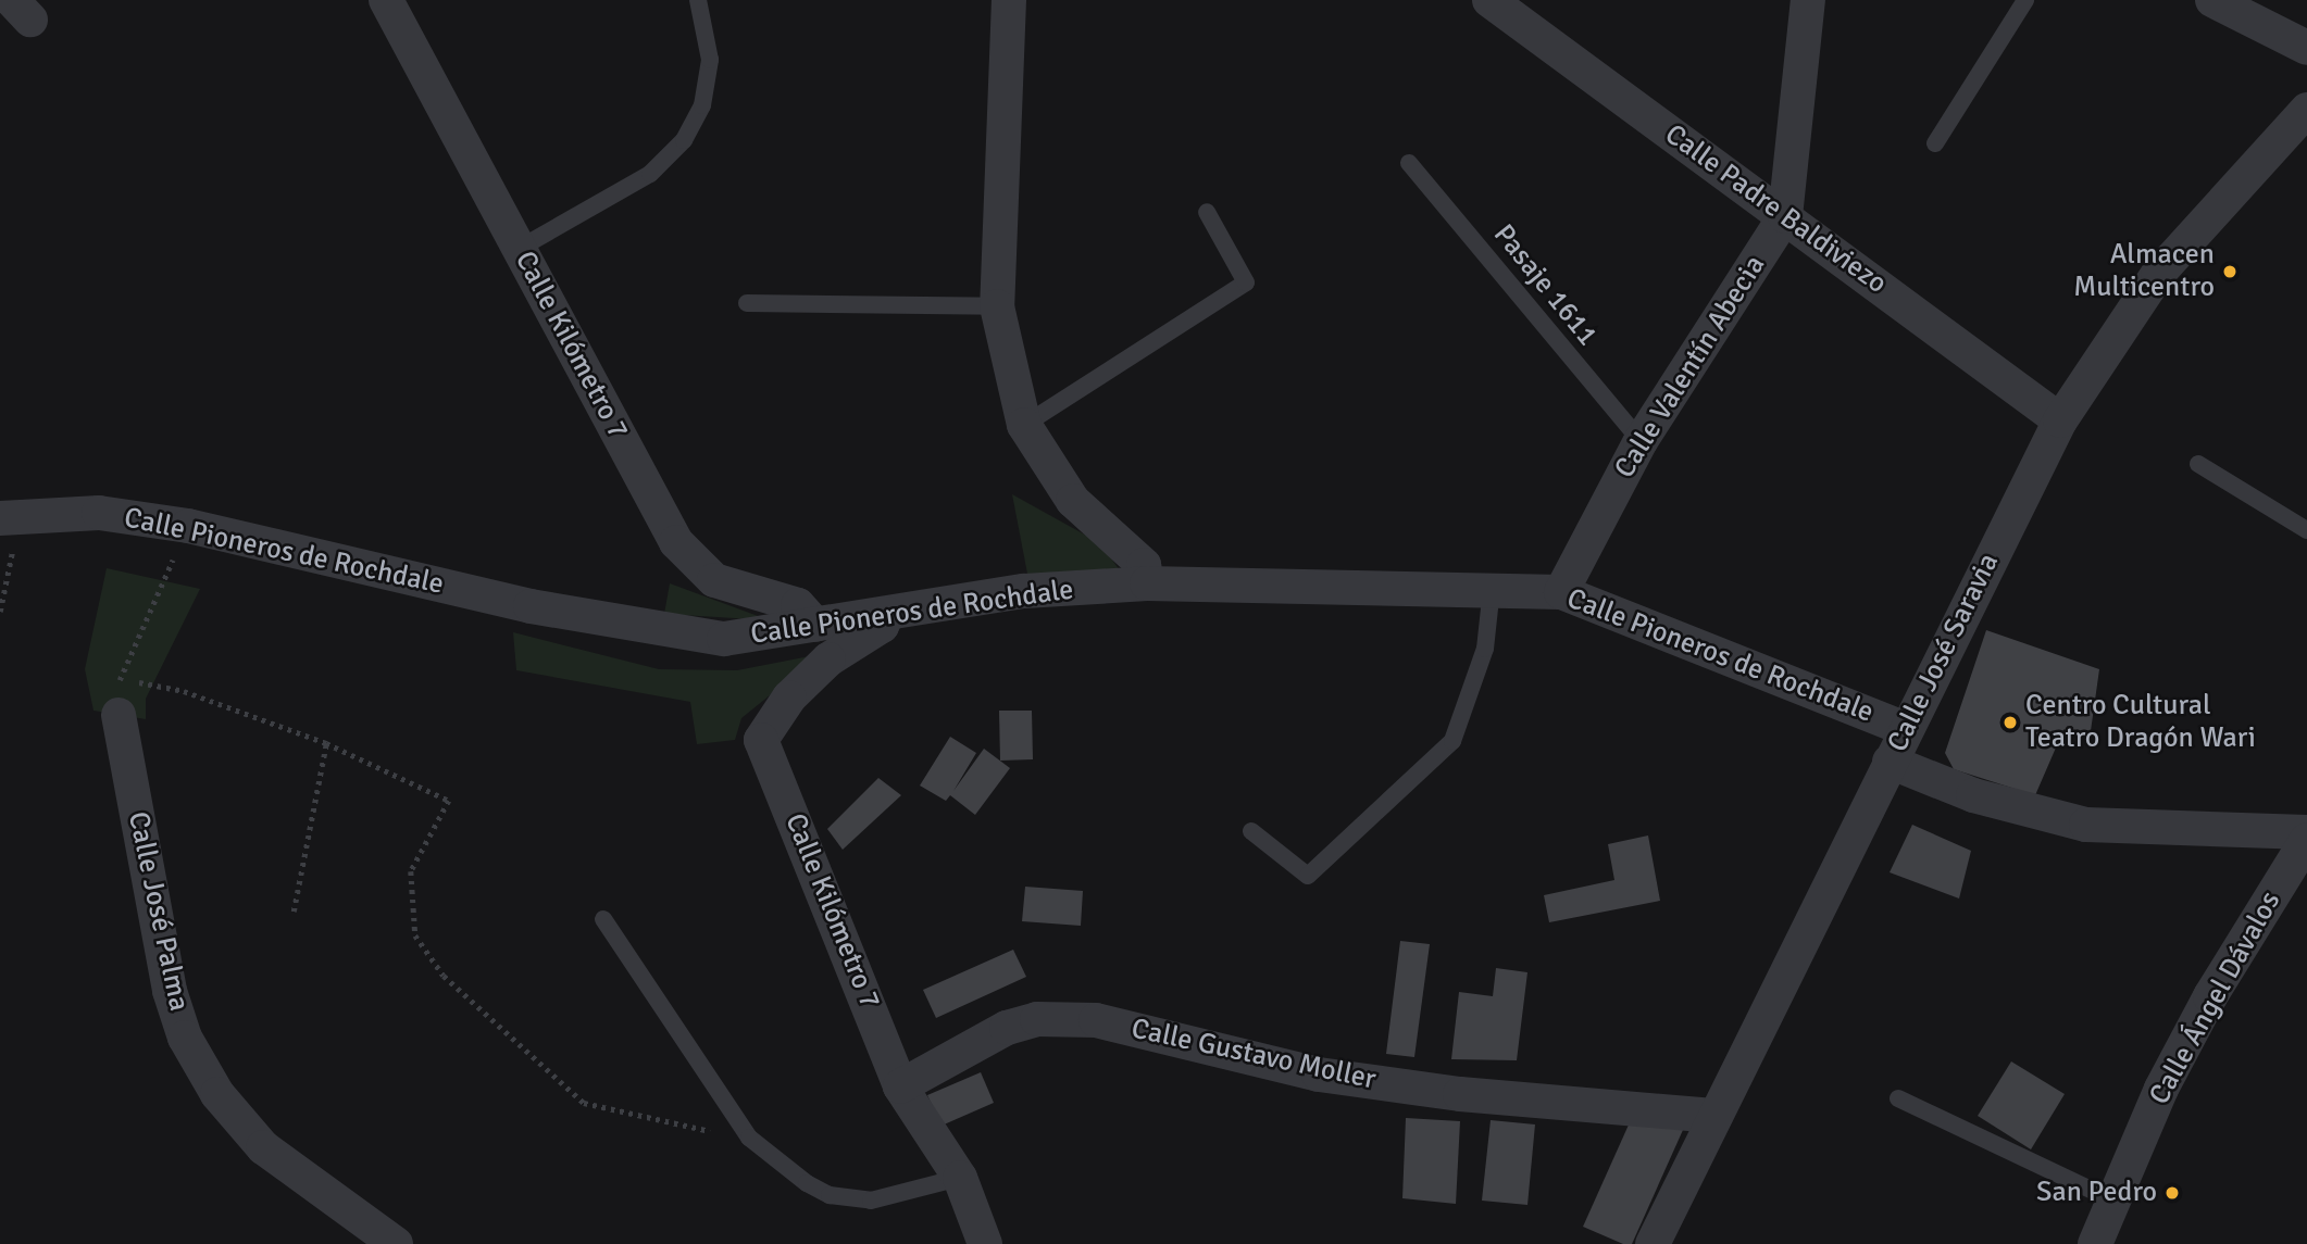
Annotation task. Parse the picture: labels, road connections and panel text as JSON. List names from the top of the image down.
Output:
{
  "streets": {
    "street": [
      "Calle Padre Baldiviezo",
      "Calle Kilómetro 7",
      "Calle Valentín Abecia",
      "Calle Pioneros de Rochdale",
      "Calle José Saravia",
      "Calle José Palma",
      "Calle Ángel Dávalos",
      "Calle Gustavo Moller"
    ],
    "lane": ["Pasaje 1611"]
  },
  "crossings": [
    ["Calle Padre Baldiviezo", "Calle Valentín Abecia"],
    ["Calle Padre Baldiviezo", "Calle José Saravia"],
    ["Pasaje 1611", "Calle Valentín Abecia"],
    ["Calle Kilómetro 7", "Calle Pioneros de Rochdale"],
    ["Calle Kilómetro 7", "Calle Gustavo Moller"],
    ["Calle Valentín Abecia", "Calle Pioneros de Rochdale"],
    ["Calle Pioneros de Rochdale", "Calle José Saravia"],
    ["Calle José Saravia", "Calle Gustavo Moller"]
  ],
  "places": ["Almacen Multicentro", "Centro Cultural Teatro Dragón Wari", "San Pedro"]
}
